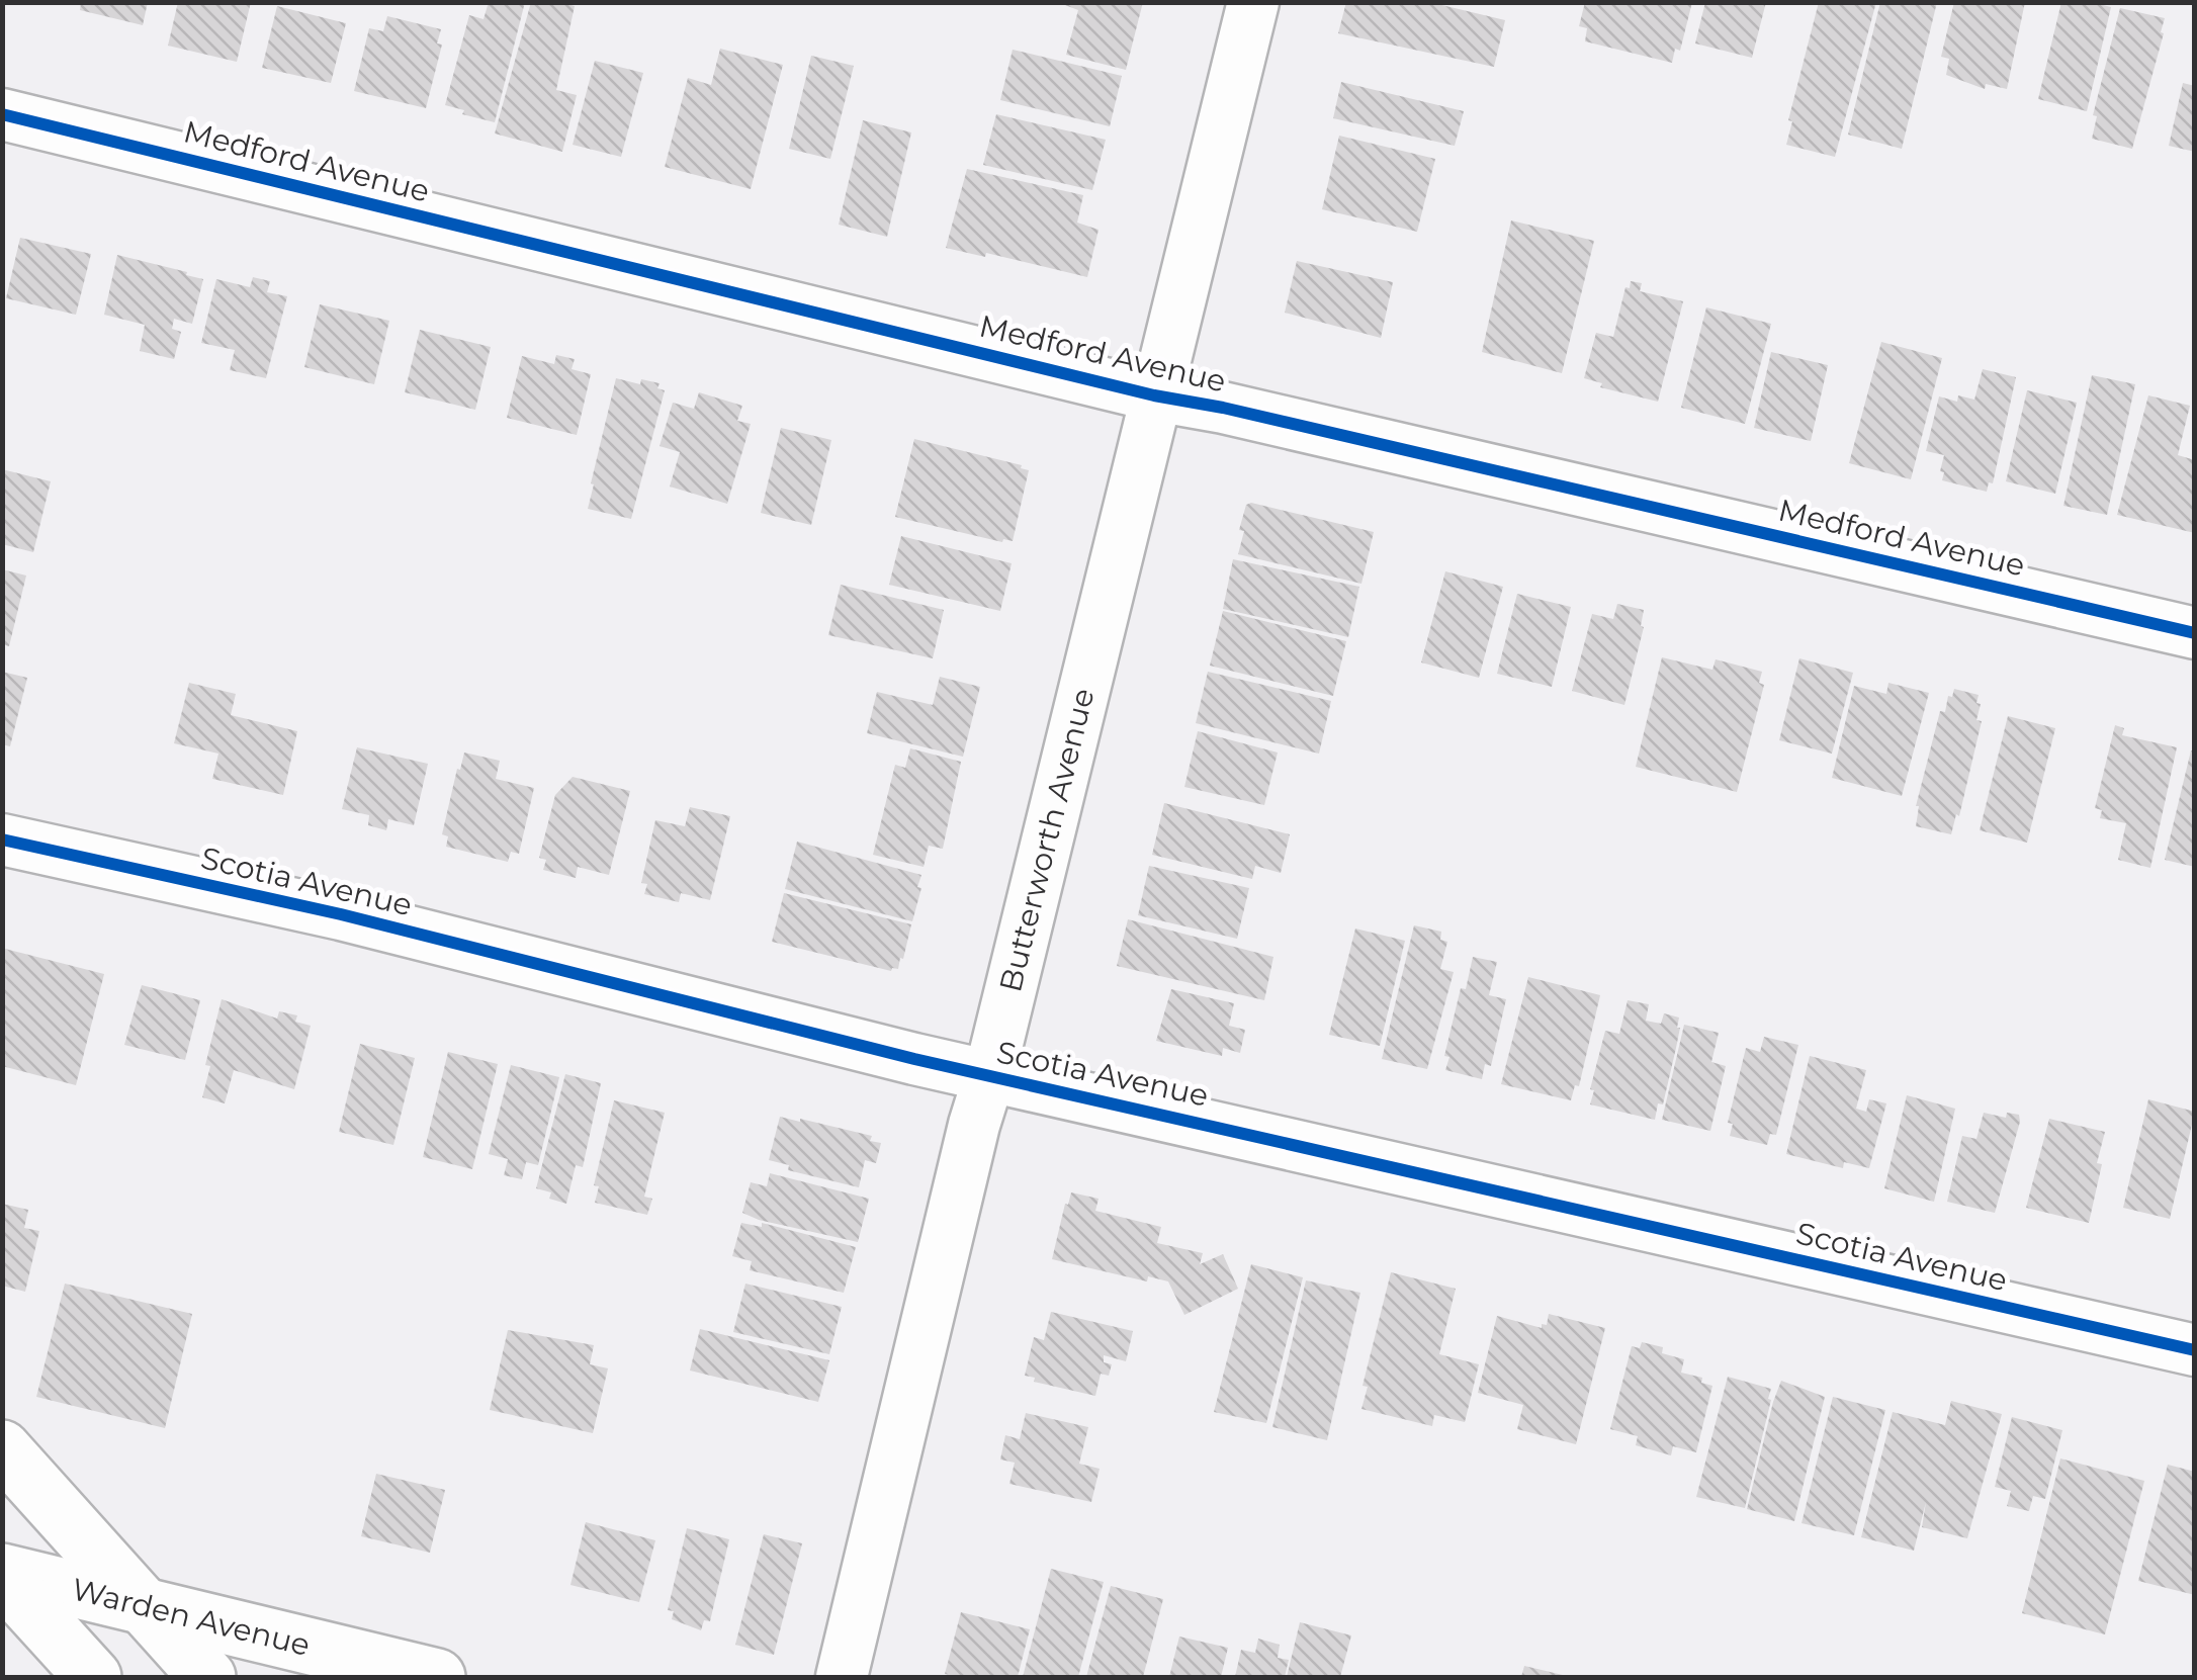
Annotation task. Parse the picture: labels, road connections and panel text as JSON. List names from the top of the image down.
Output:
{
  "streets": {
    "main road": ["Warden Avenue"],
    "street": ["Medford Avenue", "Butterworth Avenue", "Scotia Avenue"]
  },
  "crossings": [
    ["Medford Avenue", "Butterworth Avenue"],
    ["Butterworth Avenue", "Scotia Avenue"]
  ]
}
